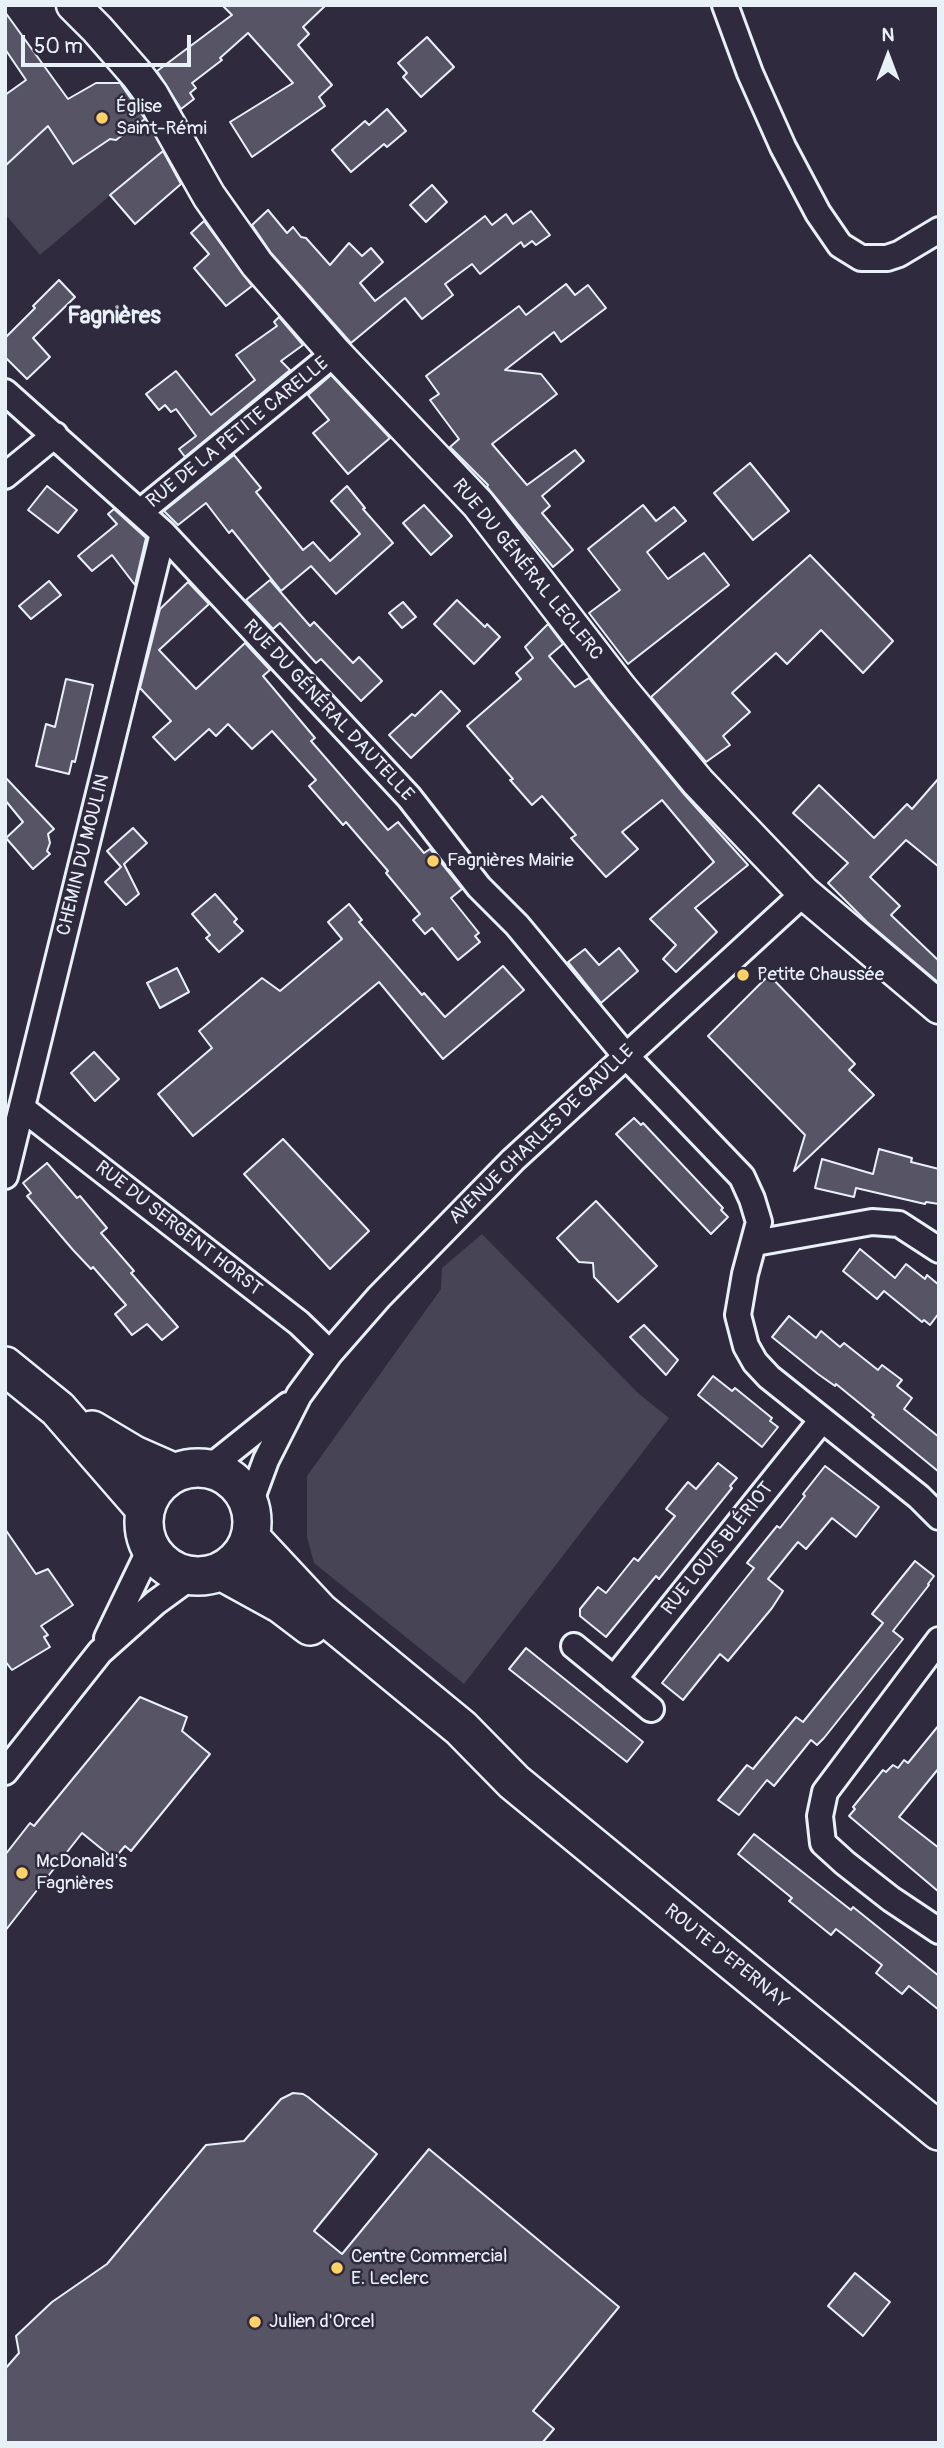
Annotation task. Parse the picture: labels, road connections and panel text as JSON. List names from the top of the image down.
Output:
{
  "streets": {
    "main road": ["ROUTE D'EPERNAY"],
    "street": [
      "RUE DE LA PETITE CARELLE",
      "RUE DU GÉNÉRAL LECLERC",
      "RUE DU GÉNÉRAL DAUTELLE",
      "CHEMIN DU MOULIN",
      "AVENUE CHARLES DE GAULLE",
      "RUE DU SERGENT HORST",
      "RUE LOUIS BLÉRIOT"
    ]
  },
  "crossings": [
    ["RUE DE LA PETITE CARELLE", "RUE DU GÉNÉRAL LECLERC"],
    ["RUE DE LA PETITE CARELLE", "RUE DU GÉNÉRAL DAUTELLE"],
    ["RUE DU GÉNÉRAL LECLERC", "AVENUE CHARLES DE GAULLE"],
    ["RUE DU GÉNÉRAL DAUTELLE", "CHEMIN DU MOULIN"],
    ["RUE DU GÉNÉRAL DAUTELLE", "AVENUE CHARLES DE GAULLE"],
    ["RUE DU GÉNÉRAL DAUTELLE", "RUE LOUIS BLÉRIOT"],
    ["CHEMIN DU MOULIN", "RUE DU SERGENT HORST"],
    ["AVENUE CHARLES DE GAULLE", "RUE DU SERGENT HORST"],
    ["AVENUE CHARLES DE GAULLE", "ROUTE D'EPERNAY"]
  ],
  "districts": ["Fagnières"],
  "places": [
    "Église Saint-Rémi",
    "Fagnières Mairie",
    "Petite Chaussée",
    "McDonald's Fagnières",
    "Centre Commercial E. Leclerc",
    "Julien d'Orcel"
  ],
  "scale_bar": "50 m",
  "north": "top"
}
